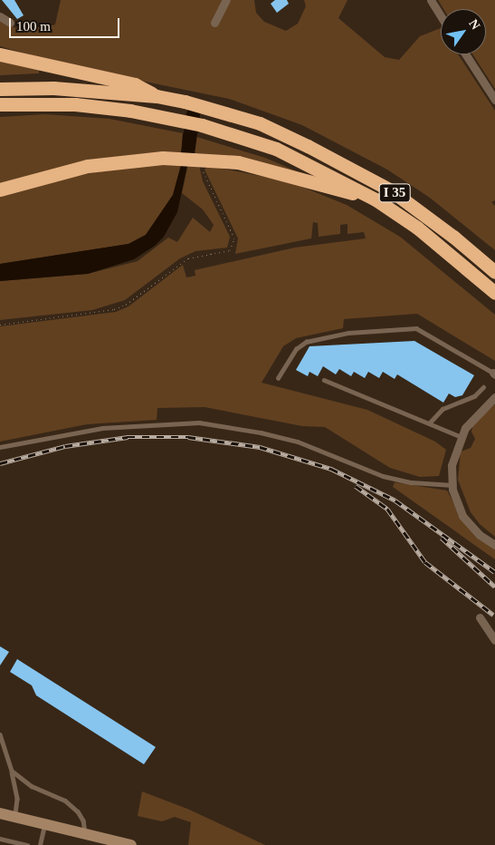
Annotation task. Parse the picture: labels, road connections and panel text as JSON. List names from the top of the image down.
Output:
{
  "streets": {
    "highway": ["I 35"]
  },
  "scale_bar": "100 m",
  "north": "top right"
}
